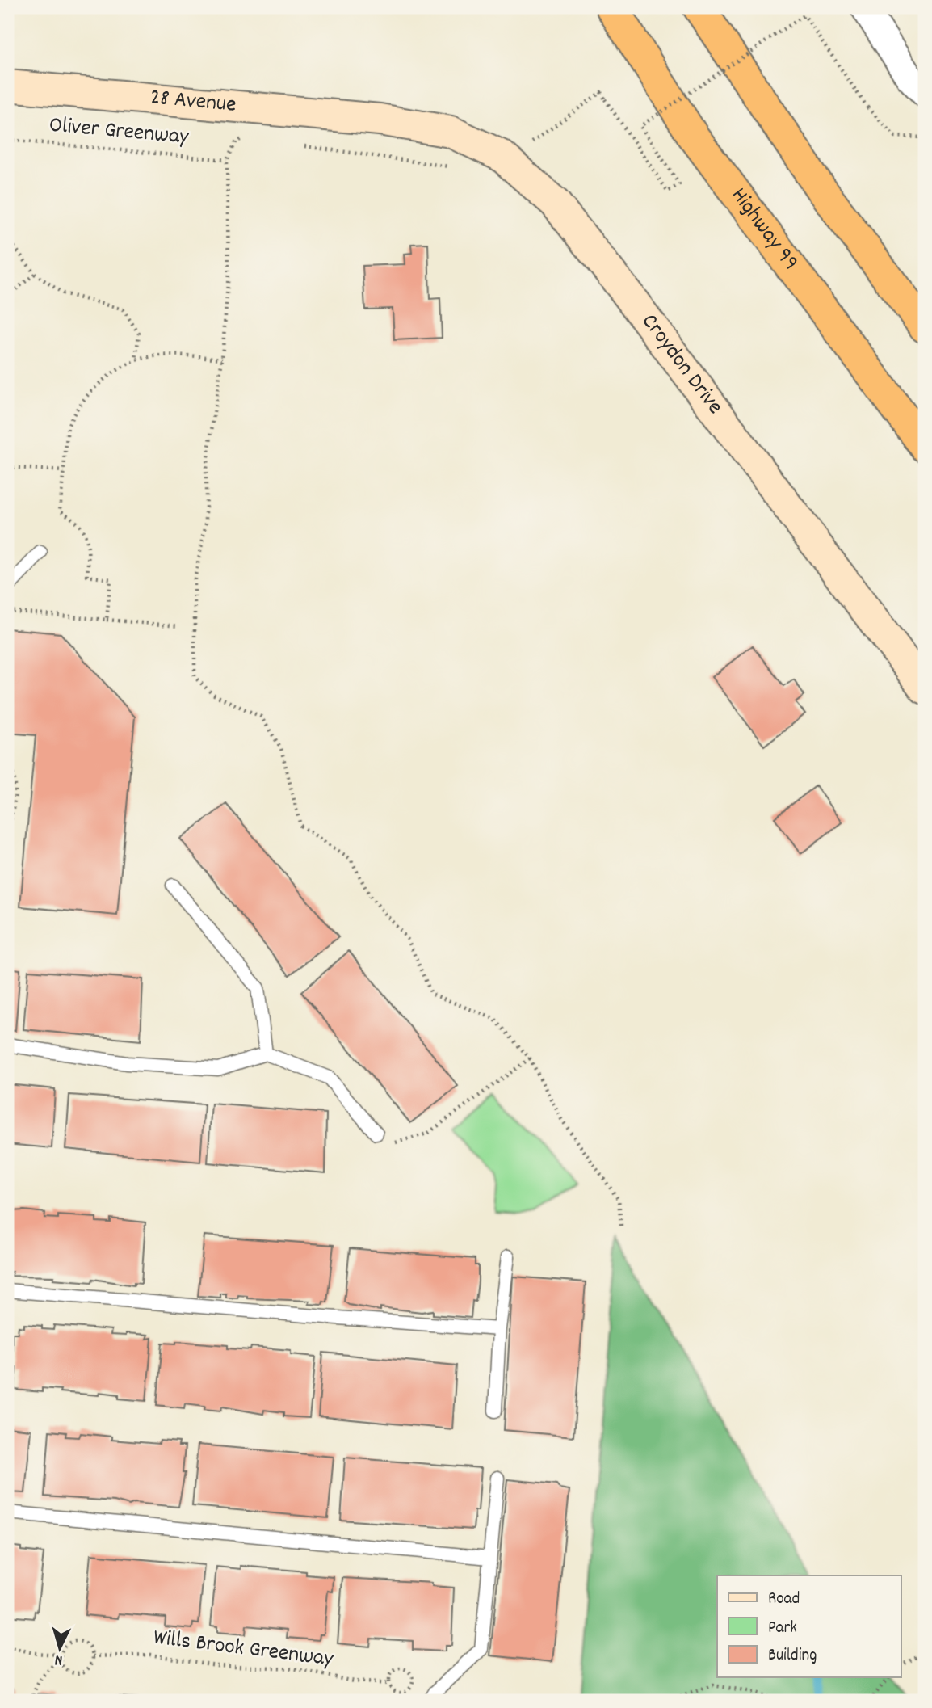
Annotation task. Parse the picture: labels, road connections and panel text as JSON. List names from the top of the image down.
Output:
{
  "streets": {
    "highway": ["Highway 99"],
    "street": ["28 Avenue", "Croydon Drive"],
    "path": ["Oliver Greenway", "Wills Brook Greenway"]
  },
  "crossings": [
    ["28 Avenue", "Croydon Drive"]
  ],
  "legend": ["Road", "Park", "Building"],
  "north": "bottom"
}
